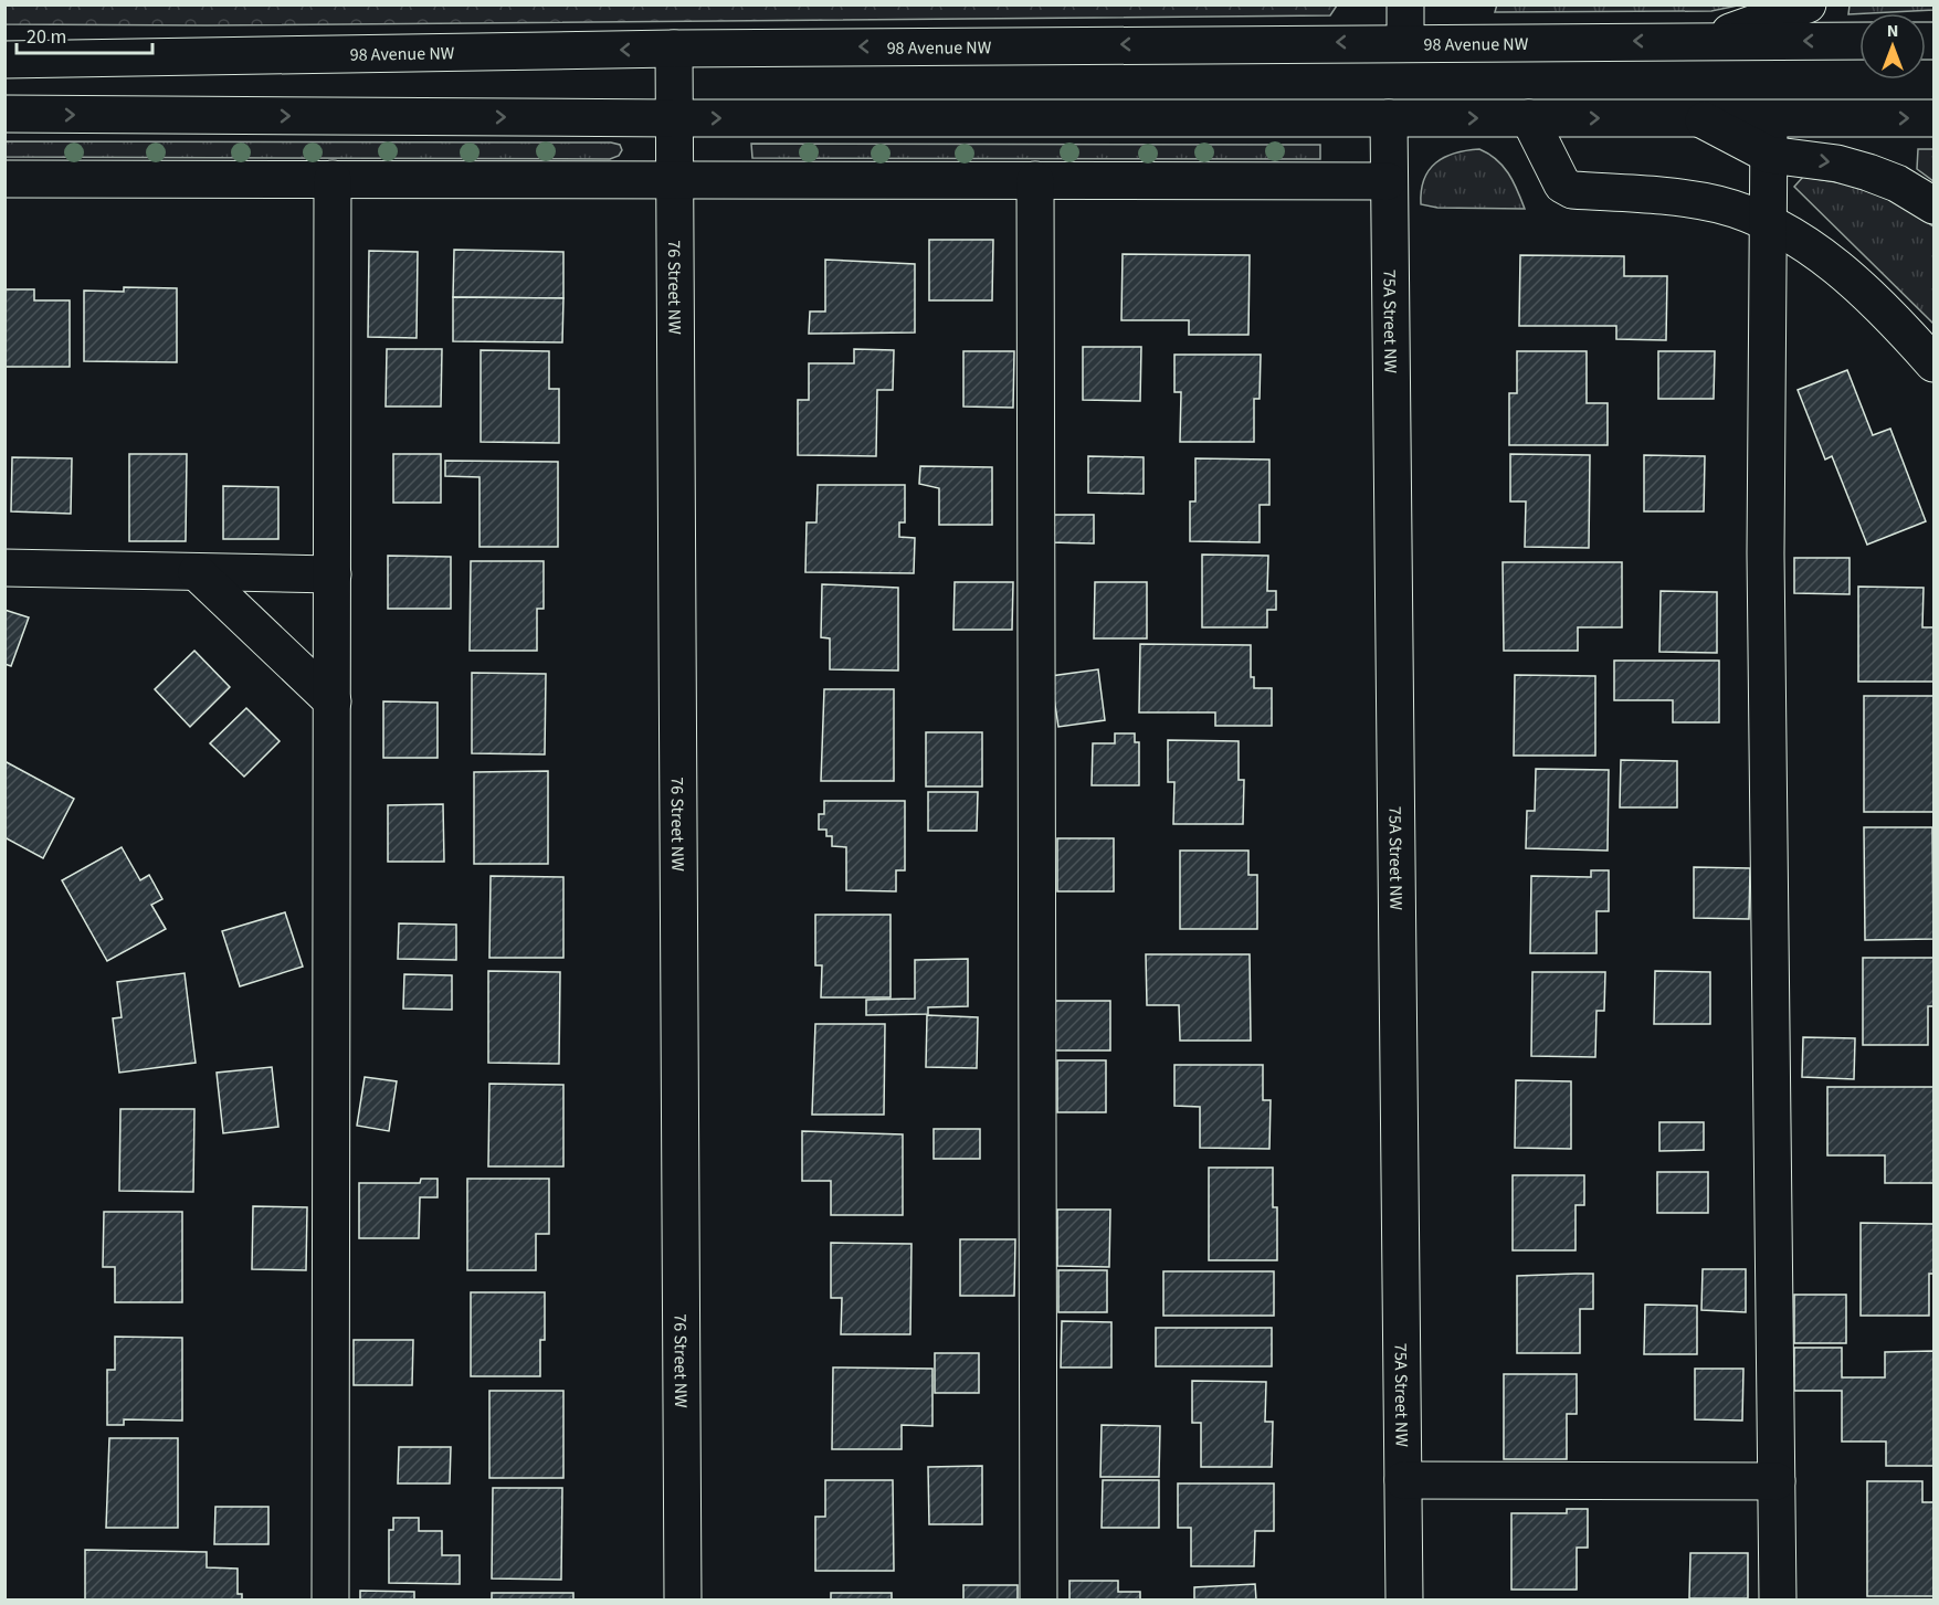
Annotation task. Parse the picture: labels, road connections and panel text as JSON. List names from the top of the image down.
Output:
{
  "streets": {
    "street": ["98 Avenue NW", "76 Street NW", "75A Street NW"]
  },
  "crossings": [
    ["98 Avenue NW", "76 Street NW"]
  ],
  "scale_bar": "20 m",
  "north": "top"
}
